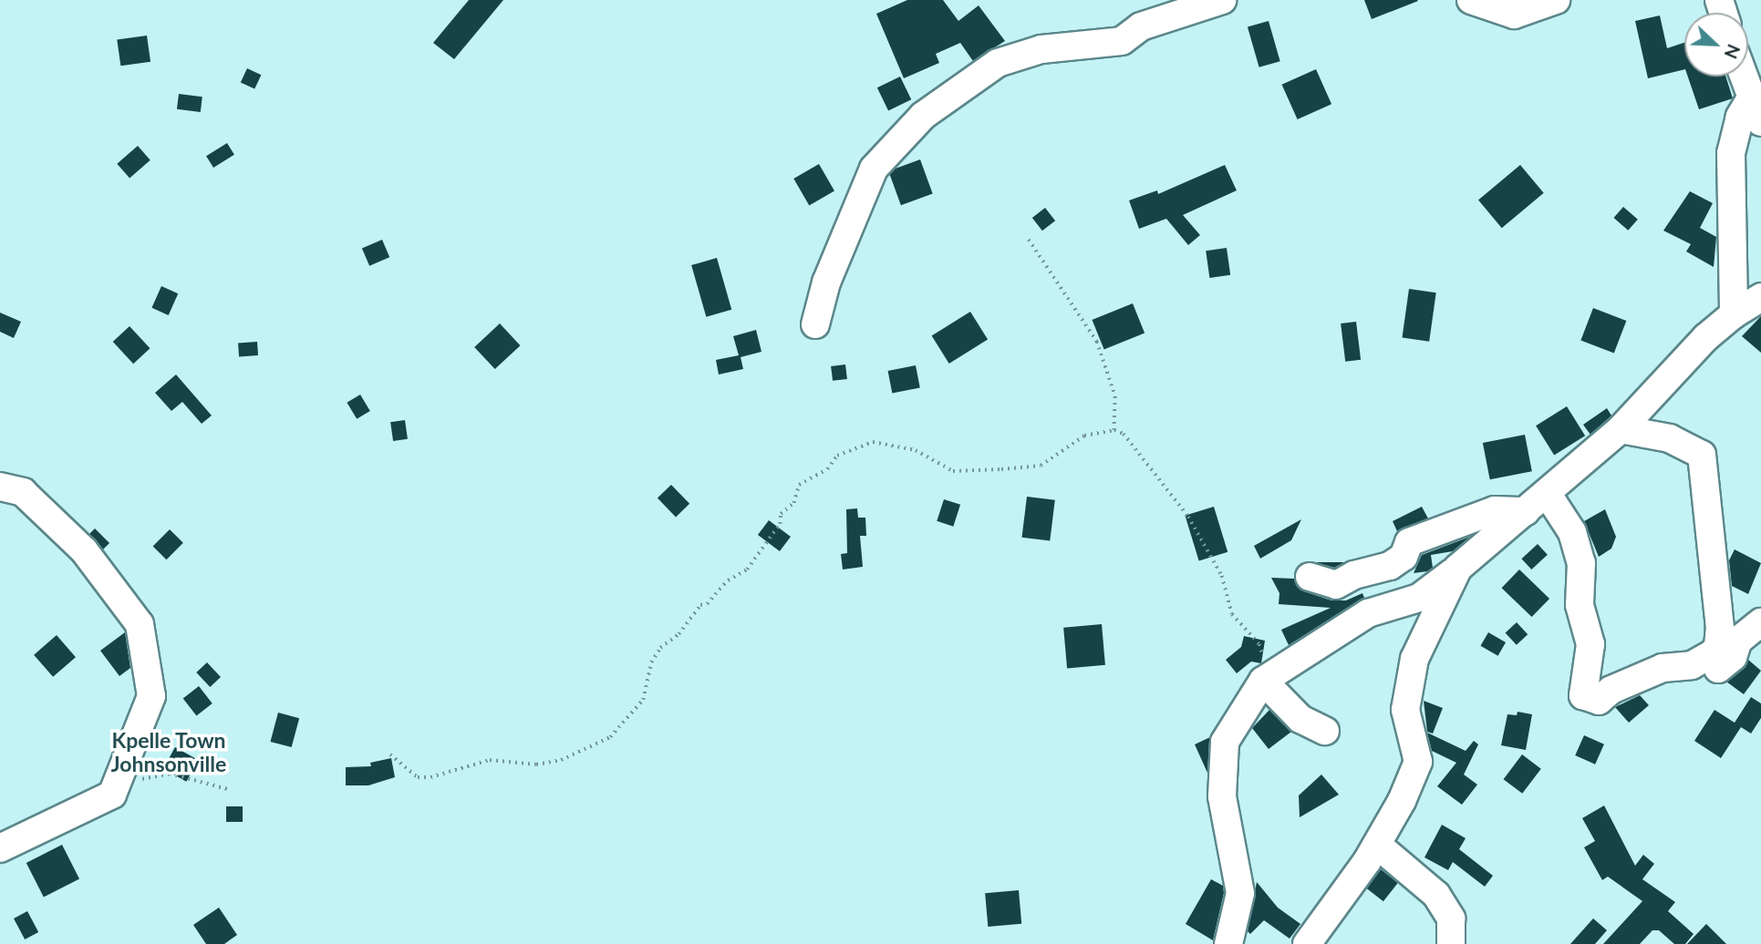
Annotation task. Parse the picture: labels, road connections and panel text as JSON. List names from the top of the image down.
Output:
{
  "districts": ["Kpelle Town Johnsonville"],
  "north": "bottom right"
}
